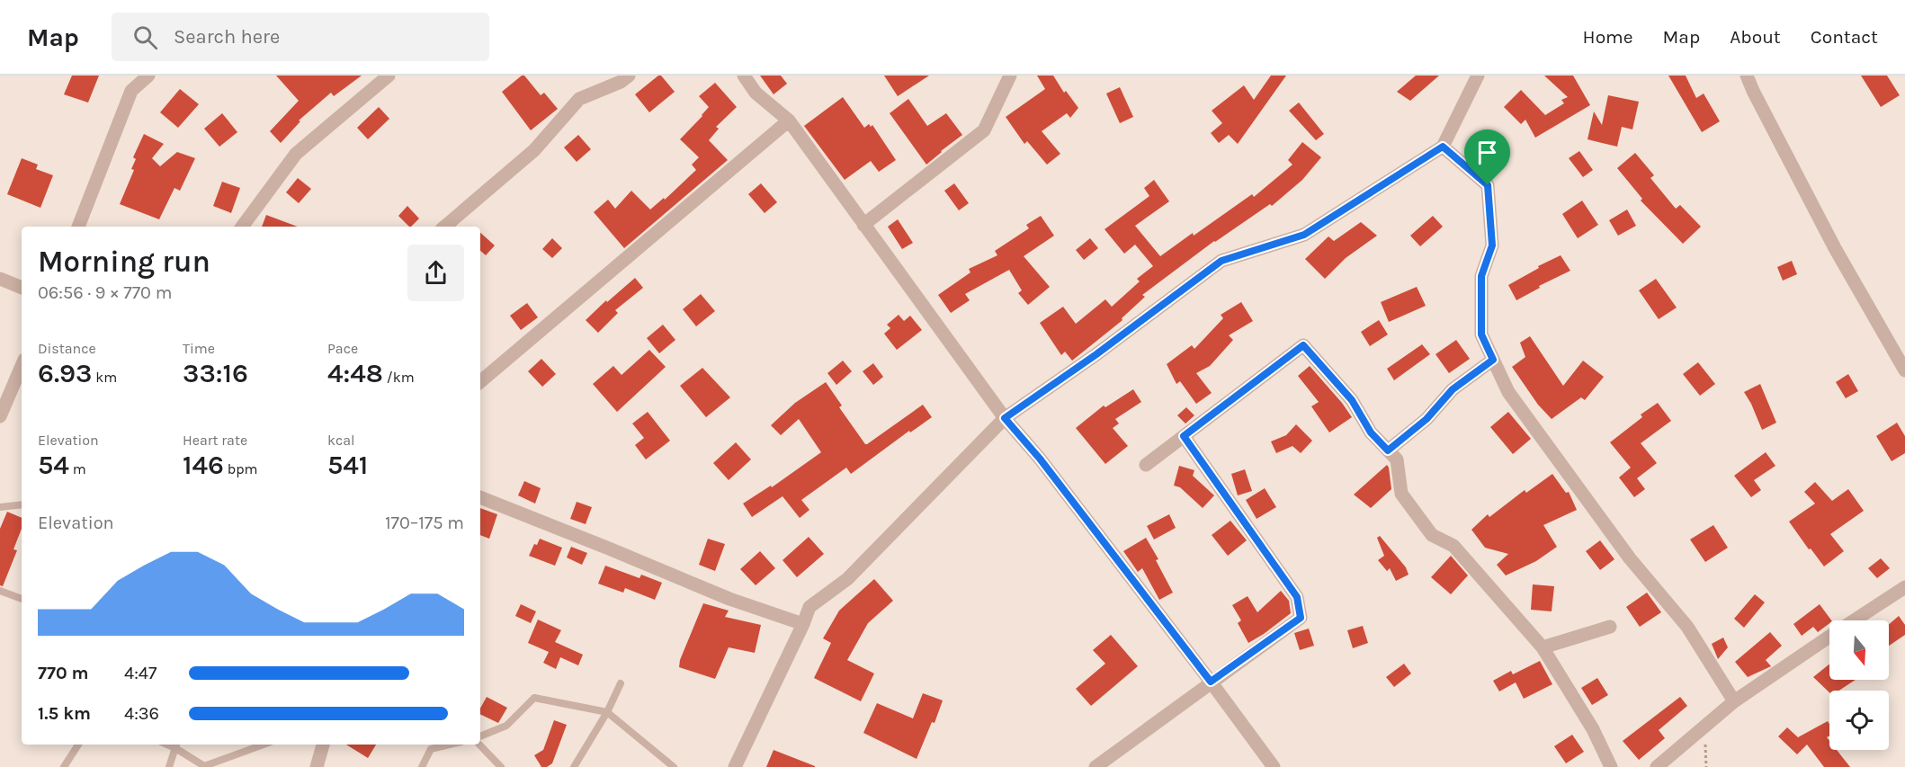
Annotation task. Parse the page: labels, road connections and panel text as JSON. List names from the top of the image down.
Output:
{
  "north": "bottom",
  "page": {
    "header": "Map",
    "search": "Search here",
    "nav": [
      "Home",
      "Map",
      "About",
      "Contact"
    ],
    "heading": ["Morning run", "06:56 · 9 × 770 m"],
    "stats": [
      ["Distance", "6.93 km"],
      ["Time", "33:16"],
      ["Pace", "4:48 /km"],
      ["Elevation", "54 m"],
      ["Heart rate", "146 bpm"],
      ["kcal", "541"]
    ],
    "chart": ["Elevation", "170–175 m"],
    "list": [
      {
        "name": "770 m",
        "note": "4:47"
      },
      {
        "name": "1.5 km",
        "note": "4:36"
      }
    ]
  }
}
